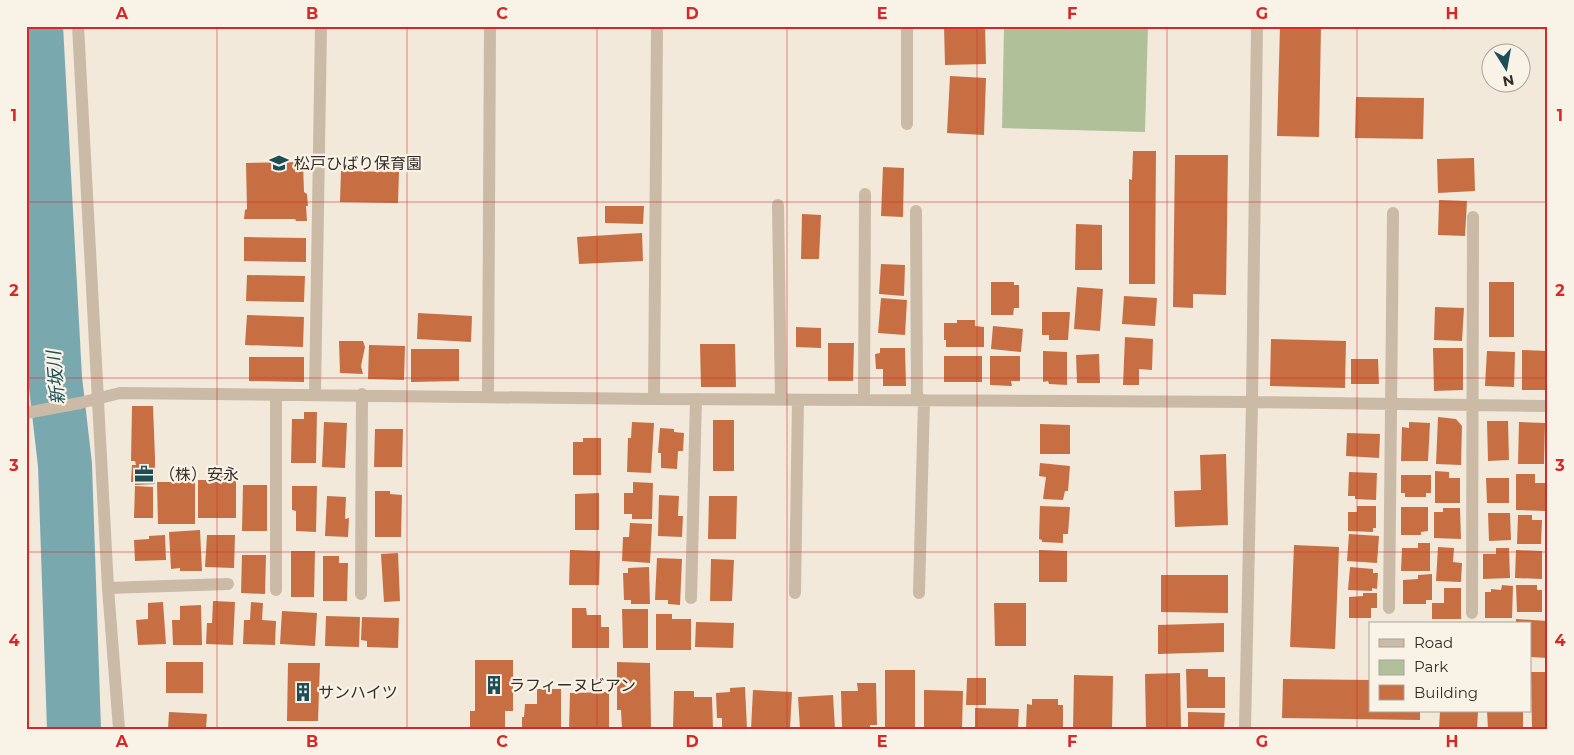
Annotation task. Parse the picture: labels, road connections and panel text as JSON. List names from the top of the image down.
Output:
{
  "water": ["新坂川"],
  "places": {
    "school or university": ["松戸ひばり保育園"],
    "office": ["（株）安永"],
    "building": ["ラフィーヌビアン", "サンハイツ"]
  },
  "legend": ["Road", "Park", "Building"],
  "north": "bottom",
  "grid": {
    "columns": [
      "A",
      "B",
      "C",
      "D",
      "E",
      "F",
      "G",
      "H"
    ],
    "rows": [
      "1",
      "2",
      "3",
      "4"
    ]
  }
}
